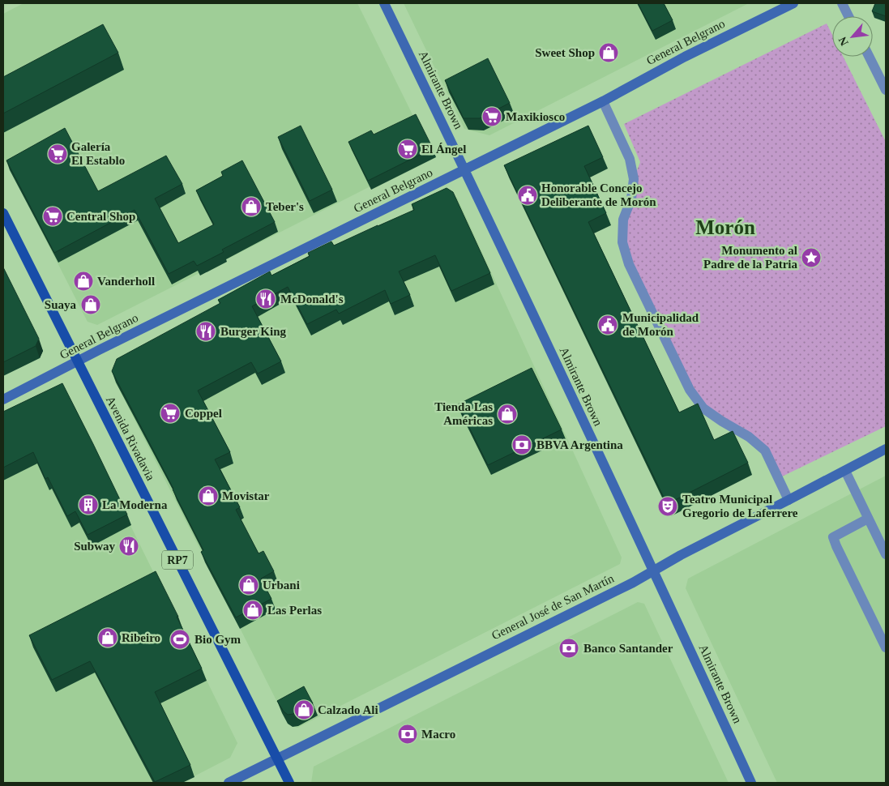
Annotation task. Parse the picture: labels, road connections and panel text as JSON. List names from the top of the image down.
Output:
{
  "streets": {
    "main road": ["Avenida Rivadavia", "RP7"],
    "street": ["General Belgrano", "Almirante Brown", "General José de San Martín"]
  },
  "crossings": [
    ["General Belgrano", "Almirante Brown"],
    ["General Belgrano", "Avenida Rivadavia"],
    ["Almirante Brown", "General José de San Martín"],
    ["Avenida Rivadavia", "General José de San Martín"]
  ],
  "districts": ["Morón"],
  "places": {
    "shop": [
      "Sweet Shop",
      "Teber's",
      "Vanderholl",
      "Suaya",
      "Tienda Las Américas",
      "Movistar",
      "Urbani",
      "Las Perlas",
      "Ribeiro",
      "Calzado Ali"
    ],
    "supermarket": [
      "Maxikiosco",
      "El Ángel",
      "Galería El Establo",
      "Central Shop",
      "Coppel"
    ],
    "public building": ["Honorable Concejo Deliberante de Morón", "Municipalidad de Morón"],
    "place": ["Monumento al Padre de la Patria"],
    "restaurant": ["McDonald's", "Burger King", "Subway"],
    "bank": ["BBVA Argentina", "Banco Santander", "Macro"],
    "building": ["La Moderna"],
    "theatre": ["Teatro Municipal Gregorio de Laferrere"],
    "sports": ["Bio Gym"]
  },
  "north": "bottom left"
}
